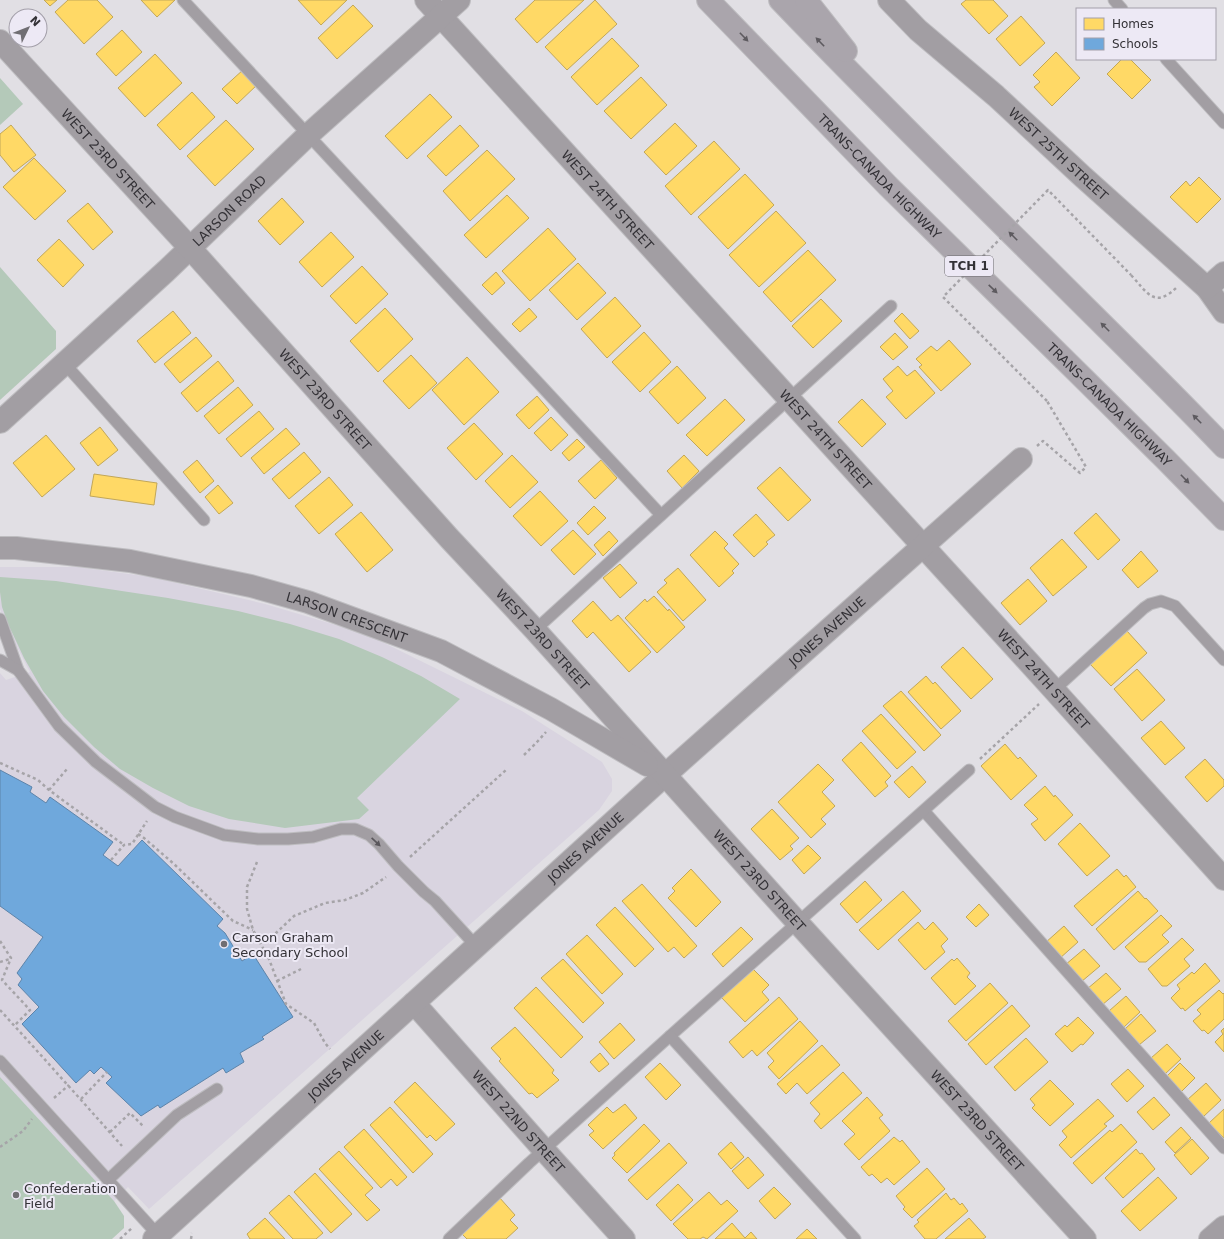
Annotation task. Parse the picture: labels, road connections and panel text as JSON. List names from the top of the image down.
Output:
{
  "streets": {
    "highway": ["TRANS-CANADA HIGHWAY", "TCH 1"],
    "street": [
      "WEST 25TH STREET",
      "WEST 23RD STREET",
      "WEST 24TH STREET",
      "LARSON ROAD",
      "LARSON CRESCENT",
      "JONES AVENUE",
      "WEST 22ND STREET"
    ]
  },
  "crossings": [
    ["WEST 23RD STREET", "LARSON ROAD"],
    ["WEST 23RD STREET", "LARSON CRESCENT"],
    ["WEST 23RD STREET", "JONES AVENUE"],
    ["WEST 24TH STREET", "LARSON ROAD"],
    ["WEST 24TH STREET", "JONES AVENUE"],
    ["LARSON CRESCENT", "JONES AVENUE"],
    ["JONES AVENUE", "WEST 22ND STREET"]
  ],
  "places": ["Carson Graham Secondary School", "Confederation Field"],
  "legend": ["Homes", "Schools"],
  "north": "top right"
}
